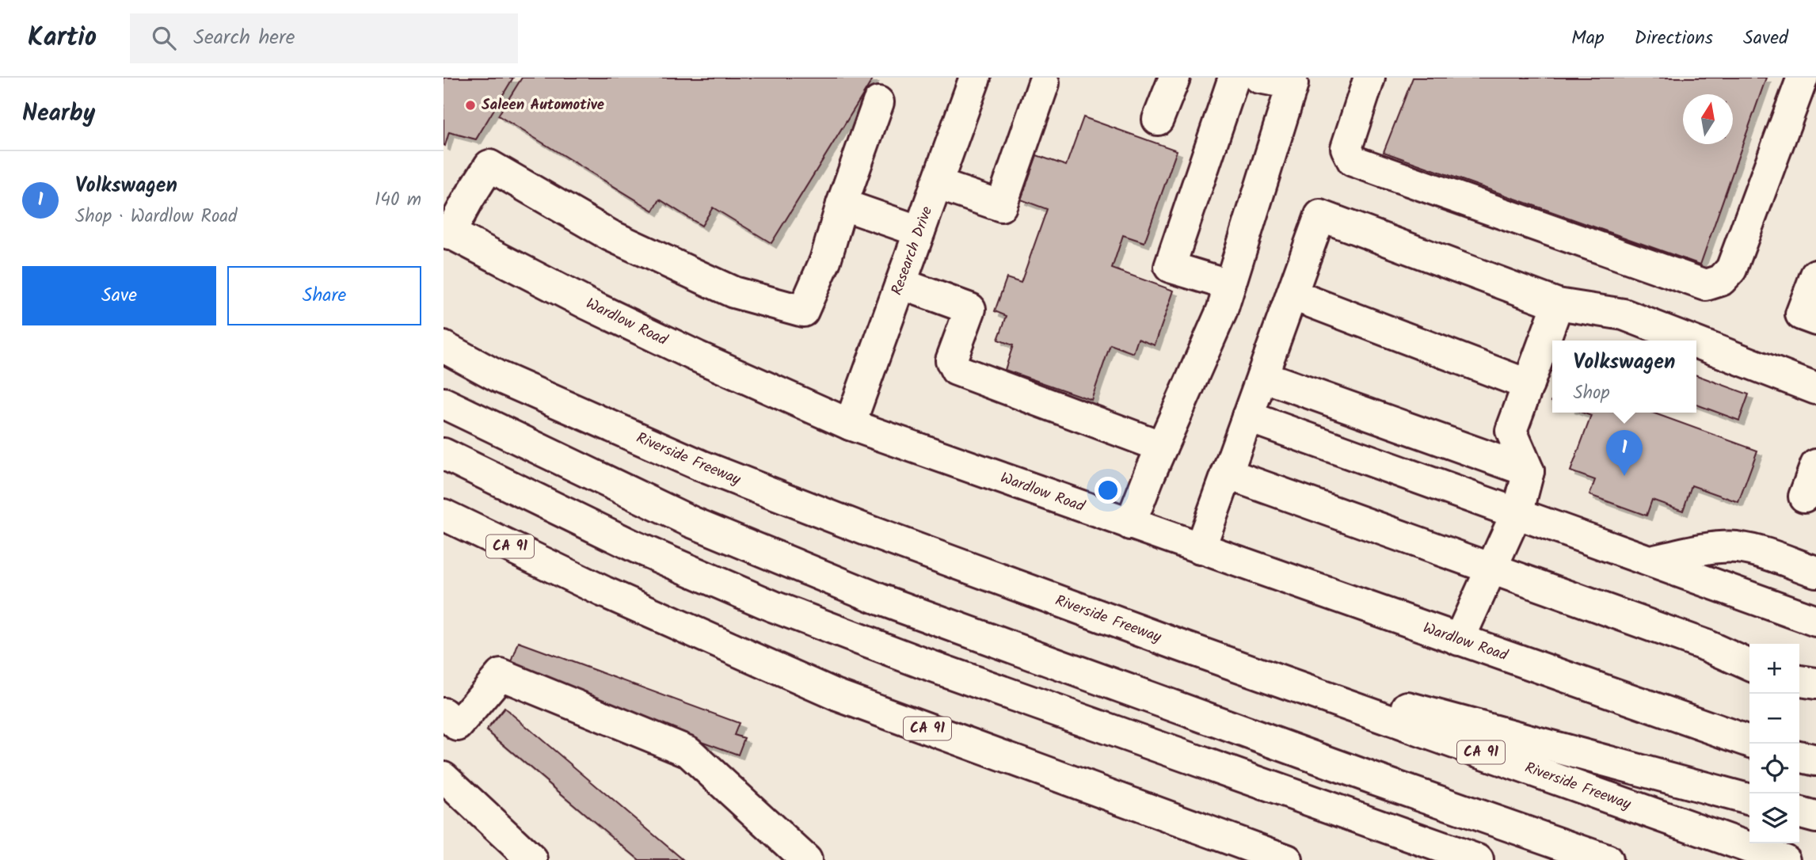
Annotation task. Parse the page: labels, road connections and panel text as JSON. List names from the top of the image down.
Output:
{
  "streets": {
    "main road": [
      "Research Drive",
      "Wardlow Road",
      "Riverside Freeway",
      "CA 91"
    ]
  },
  "crossings": [
    ["Research Drive", "Wardlow Road"]
  ],
  "places": ["Saleen Automotive"],
  "north": "top",
  "page": {
    "header": "Kartio",
    "search": "Search here",
    "nav": ["Map", "Directions", "Saved"],
    "heading": "Nearby",
    "list": [
      {
        "mark": "1",
        "name": "Volkswagen",
        "note": "Shop · Wardlow Road",
        "value": "140 m"
      }
    ],
    "buttons": ["Save", "Share"],
    "popup": ["Volkswagen", "Shop"],
    "pins": "1",
    "map_buttons": ["+", "−"]
  }
}
